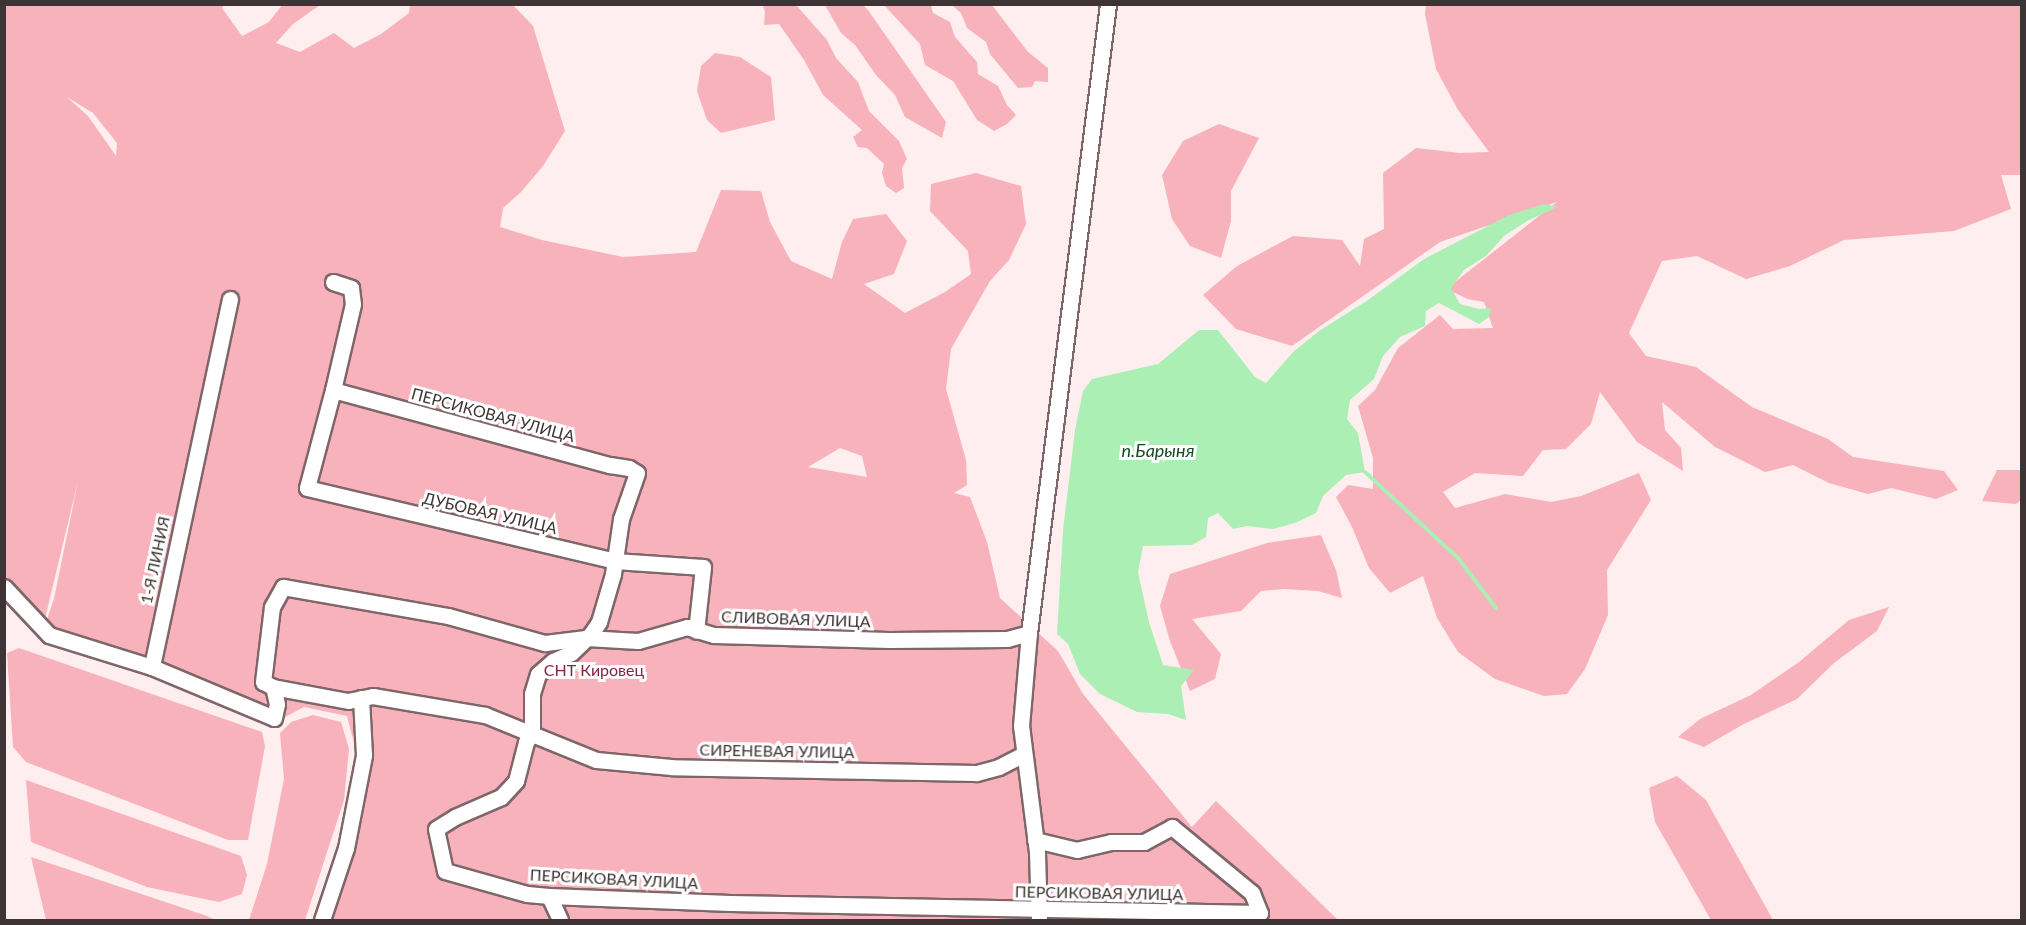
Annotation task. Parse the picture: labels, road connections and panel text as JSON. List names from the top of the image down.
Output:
{
  "streets": {
    "street": [
      "ПЕРСИКОВАЯ УЛИЦА",
      "ДУБОВАЯ УЛИЦА",
      "1-Я ЛИНИЯ",
      "СЛИВОВАЯ УЛИЦА",
      "СИРЕНЕВАЯ УЛИЦА"
    ]
  },
  "crossings": [
    ["ПЕРСИКОВАЯ УЛИЦА", "ДУБОВАЯ УЛИЦА"],
    ["ПЕРСИКОВАЯ УЛИЦА", "СЛИВОВАЯ УЛИЦА"],
    ["ПЕРСИКОВАЯ УЛИЦА", "СИРЕНЕВАЯ УЛИЦА"],
    ["ДУБОВАЯ УЛИЦА", "СЛИВОВАЯ УЛИЦА"],
    ["СЛИВОВАЯ УЛИЦА", "СИРЕНЕВАЯ УЛИЦА"]
  ],
  "water": ["п.Барыня"],
  "parks": ["СНТ Кировец"]
}
